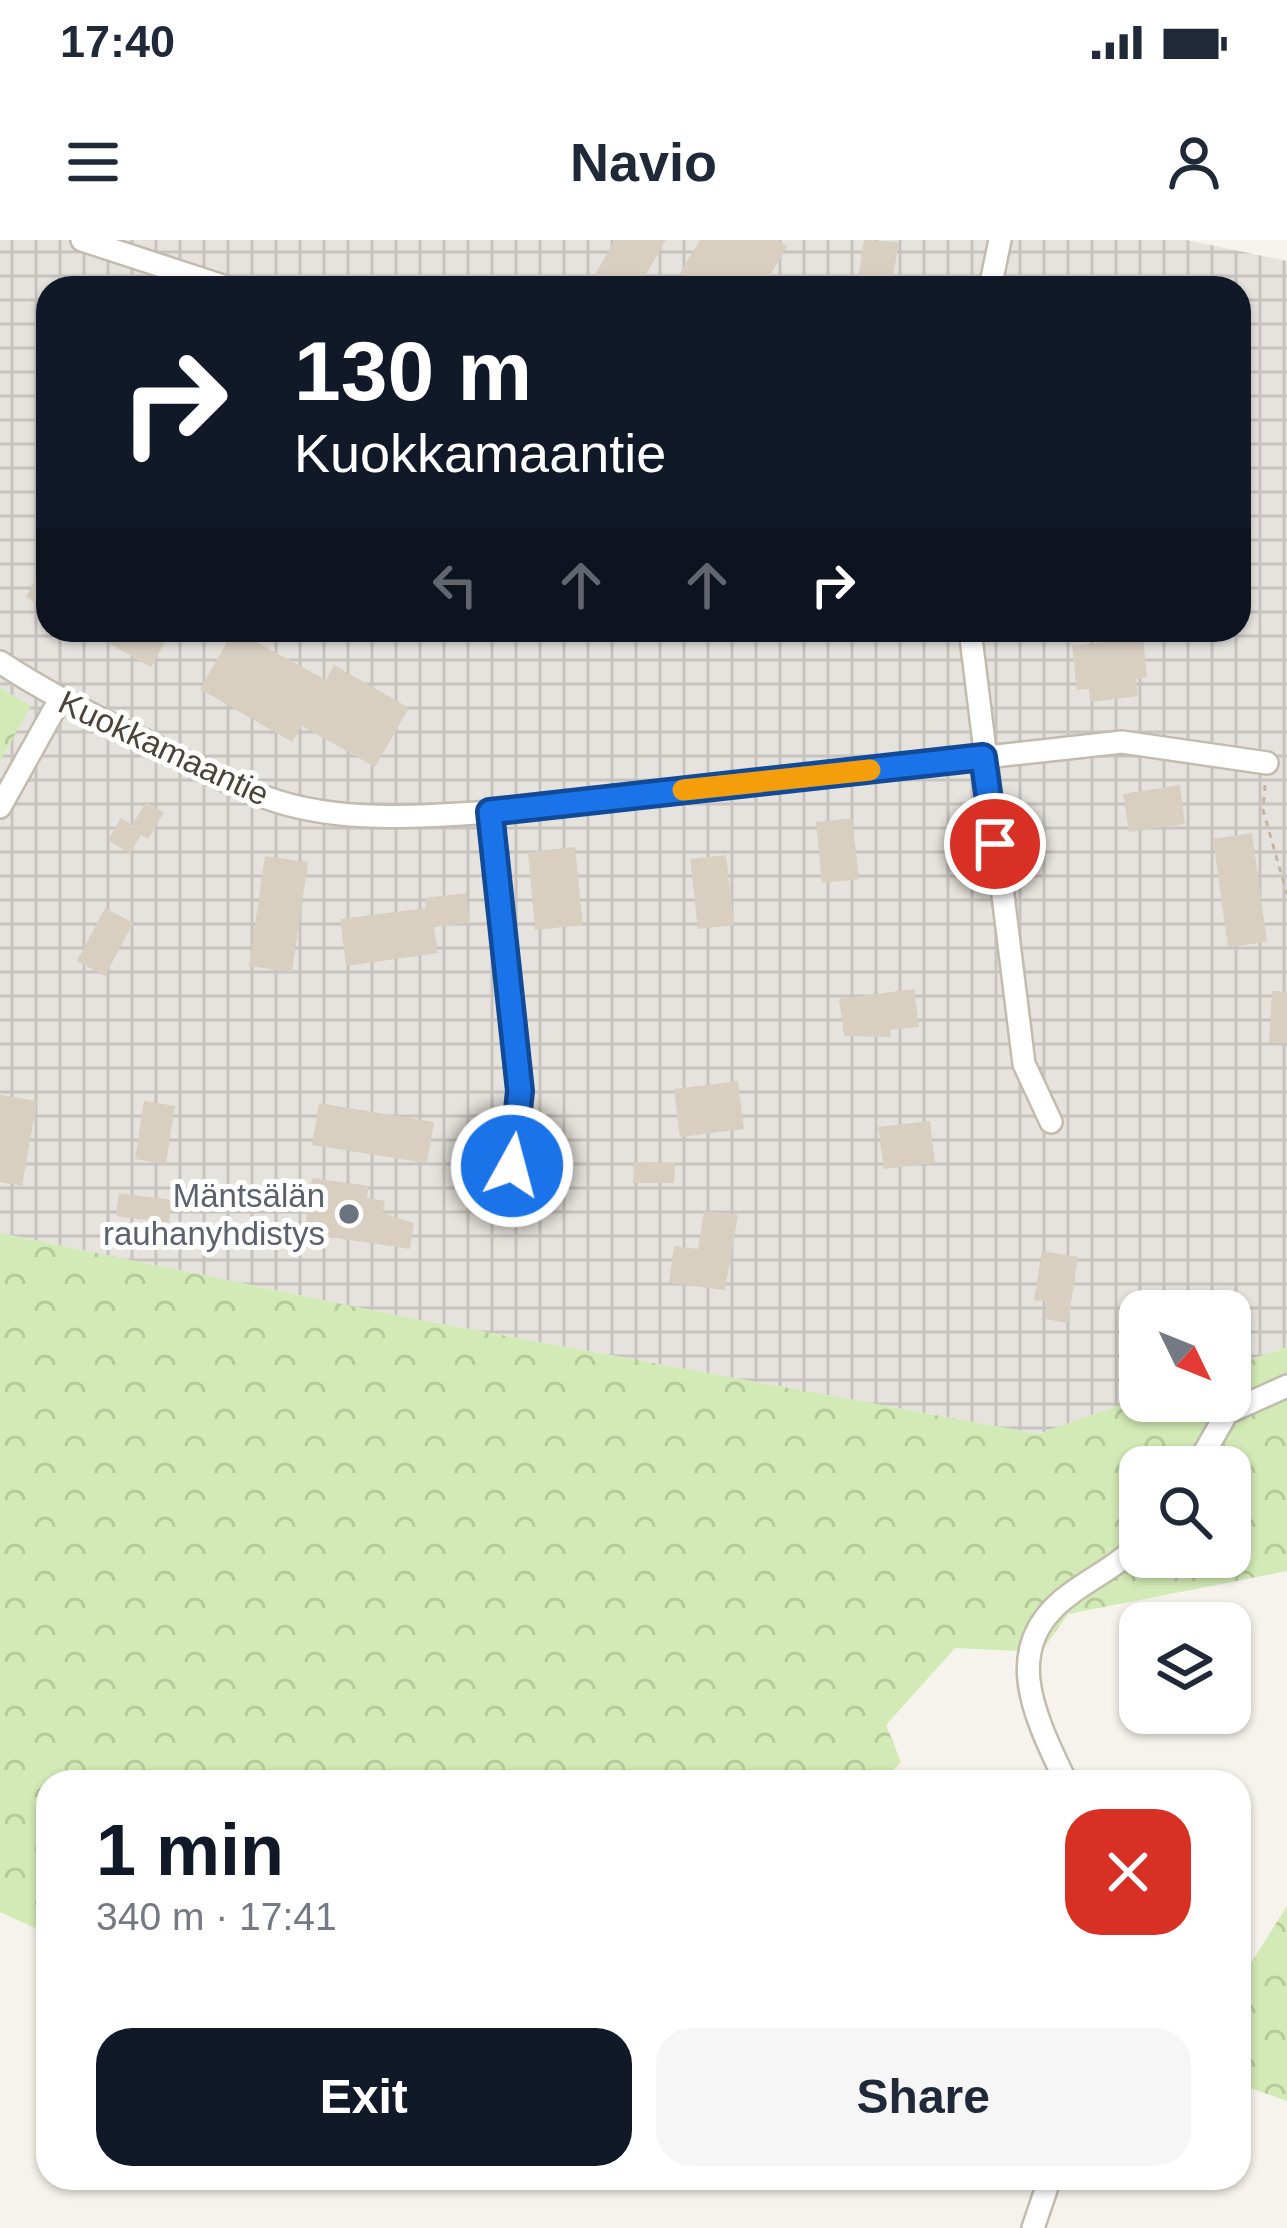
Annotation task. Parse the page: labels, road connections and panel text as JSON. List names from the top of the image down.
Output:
{
  "streets": {
    "street": ["Kuokkamaantie"]
  },
  "places": ["Mäntsälän rauhanyhdistys"],
  "north": "bottom right",
  "page": {
    "status": "17:40",
    "header": "Navio",
    "turn": ["130 m", "Kuokkamaantie"],
    "heading": ["1 min", "340 m · 17:41"],
    "buttons": ["Exit", "Share"]
  }
}
